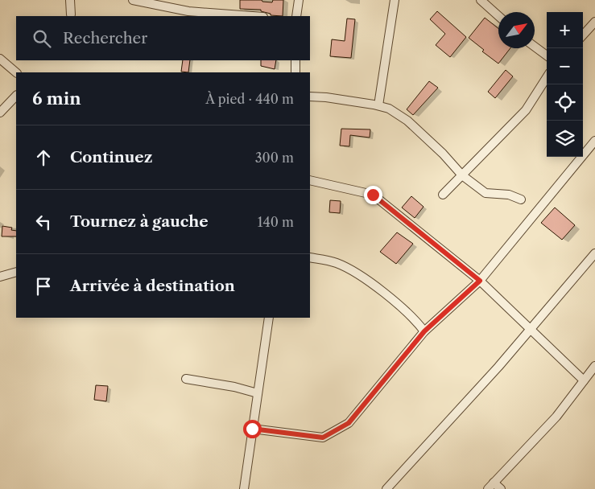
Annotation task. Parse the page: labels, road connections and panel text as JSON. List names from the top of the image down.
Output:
{
  "north": "top right",
  "page": {
    "map_buttons": ["+", "−"],
    "search": "Rechercher",
    "heading": ["6 min", "À pied · 440 m"],
    "list": [
      ["Continuez", "300 m"],
      ["Tournez à gauche", "140 m"],
      "Arrivée à destination"
    ]
  }
}
